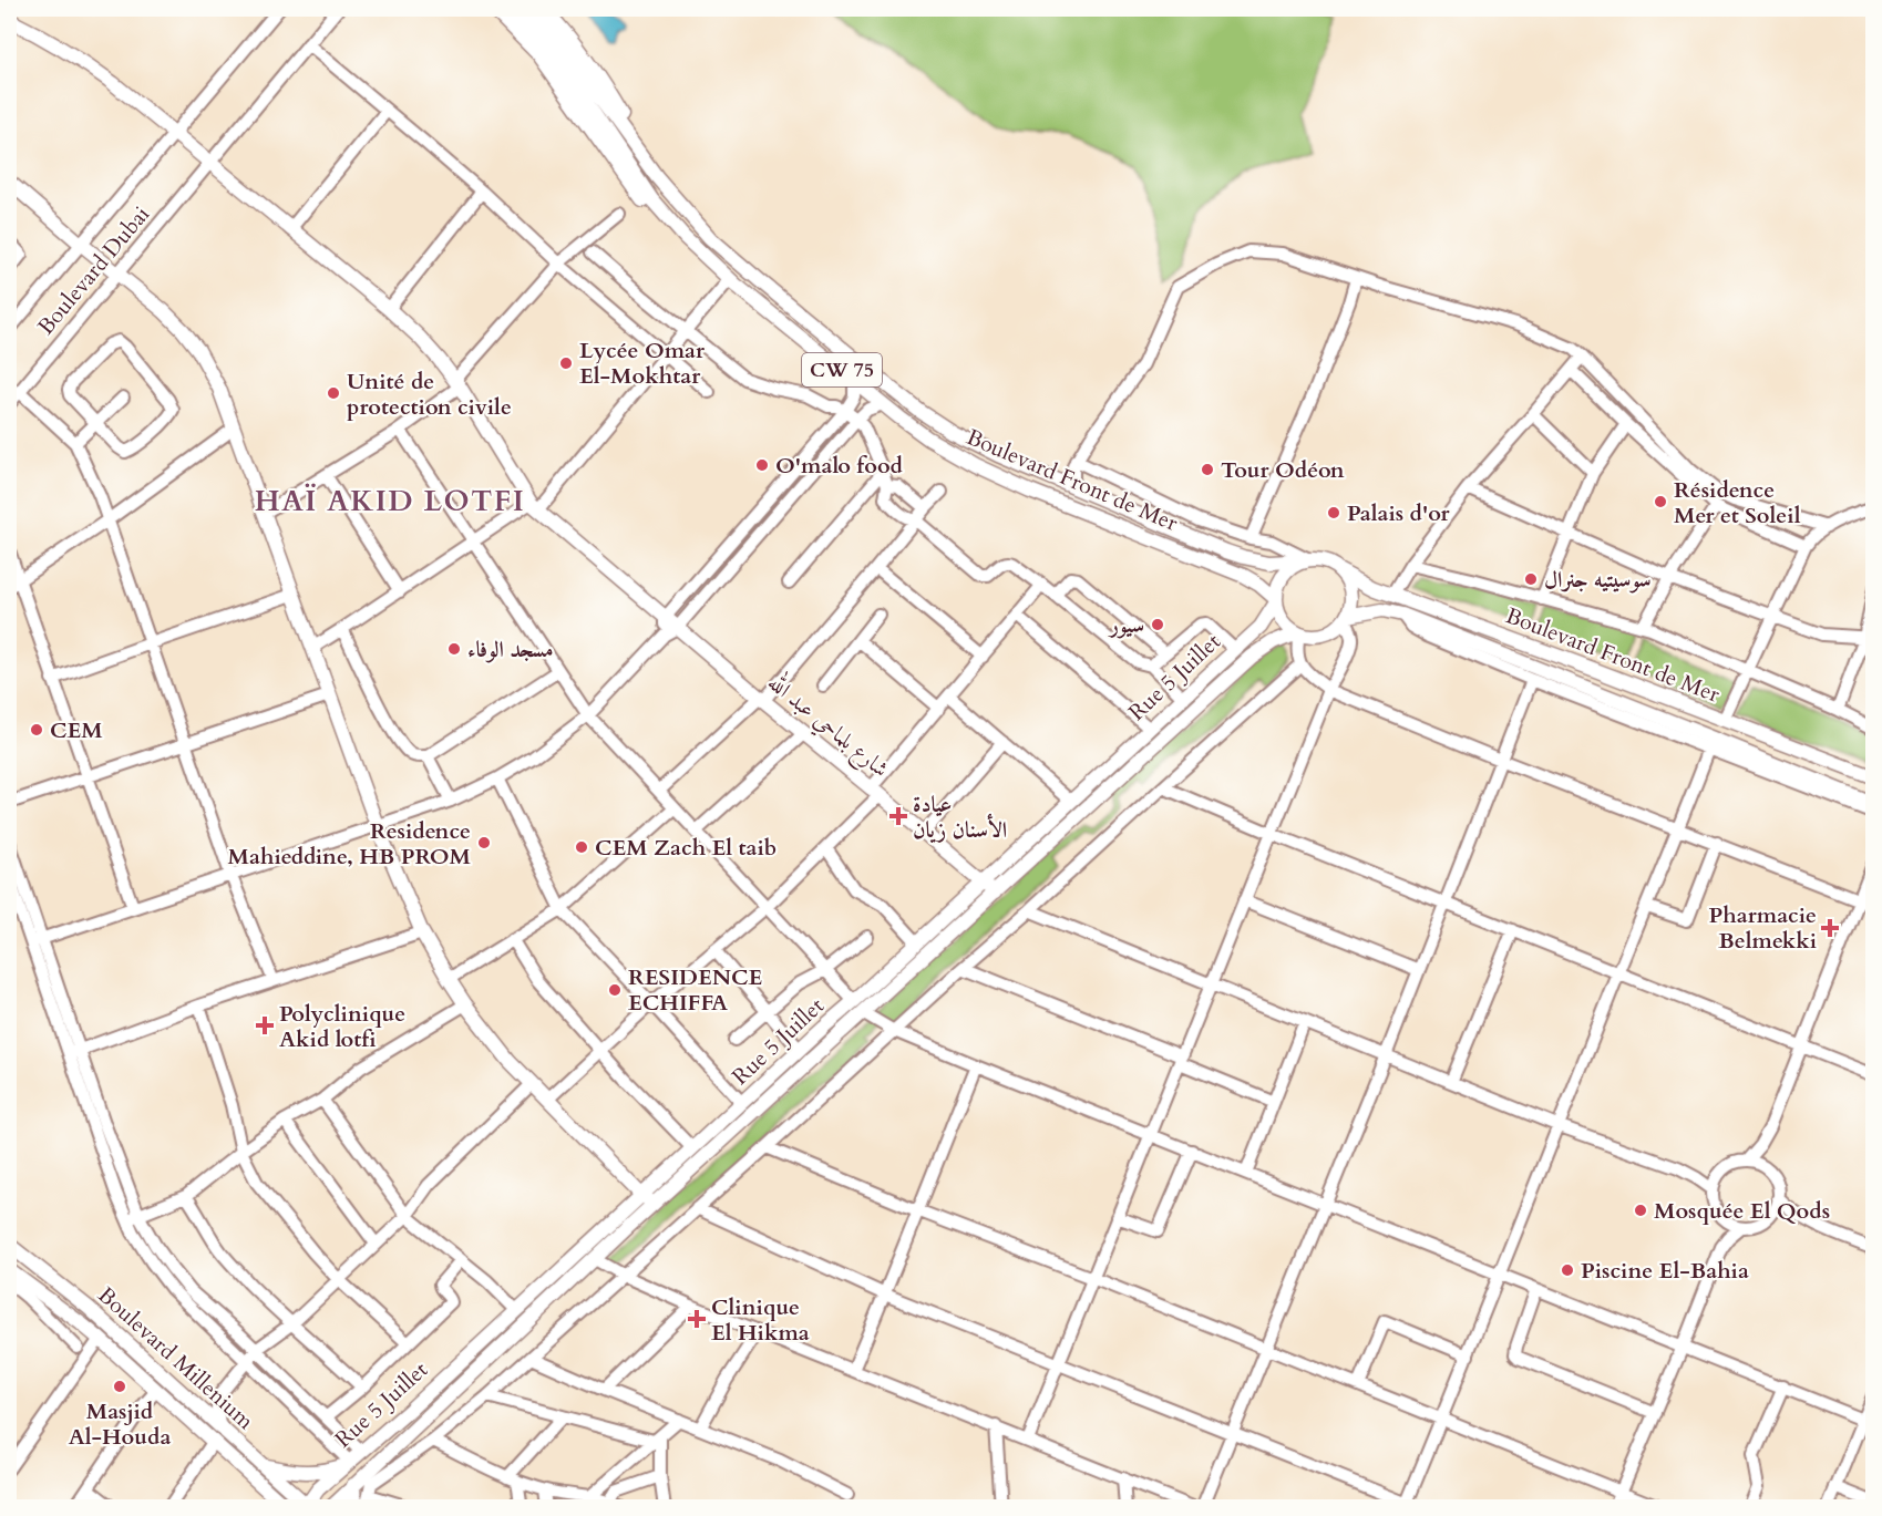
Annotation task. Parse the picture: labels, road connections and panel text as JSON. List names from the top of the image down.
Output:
{
  "streets": {
    "main road": [
      "CW 75",
      "Boulevard Front de Mer",
      "Rue 5 Juillet",
      "شارع بلماحي عبد الله",
      "Boulevard Millenium"
    ],
    "street": ["Boulevard Dubai"]
  },
  "crossings": [
    ["Boulevard Dubai", "شارع بلماحي عبد الله"],
    ["CW 75", "Boulevard Front de Mer"],
    ["CW 75", "Rue 5 Juillet"],
    ["Boulevard Front de Mer", "Rue 5 Juillet"],
    ["Rue 5 Juillet", "شارع بلماحي عبد الله"],
    ["Rue 5 Juillet", "Boulevard Millenium"]
  ],
  "districts": ["HAÏ AKID LOTFI"],
  "places": {
    "other": [
      "Lycée Omar El-Mokhtar",
      "Unité de protection civile",
      "O'malo food",
      "Tour Odéon",
      "Résidence Mer et Soleil",
      "Palais d'or",
      "سوسيتيه جنرال",
      "سيور",
      "مسجد الوفاء",
      "CEM",
      "Residence Mahieddine, HB PROM",
      "CEM Zach El taib",
      "RESIDENCE ECHIFFA",
      "Mosquée El Qods",
      "Piscine El-Bahia",
      "Masjid Al-Houda"
    ],
    "health": [
      "عيادة الأسنان زيان",
      "Pharmacie Belmekki",
      "Polyclinique Akid lotfi",
      "Clinique El Hikma"
    ]
  }
}
